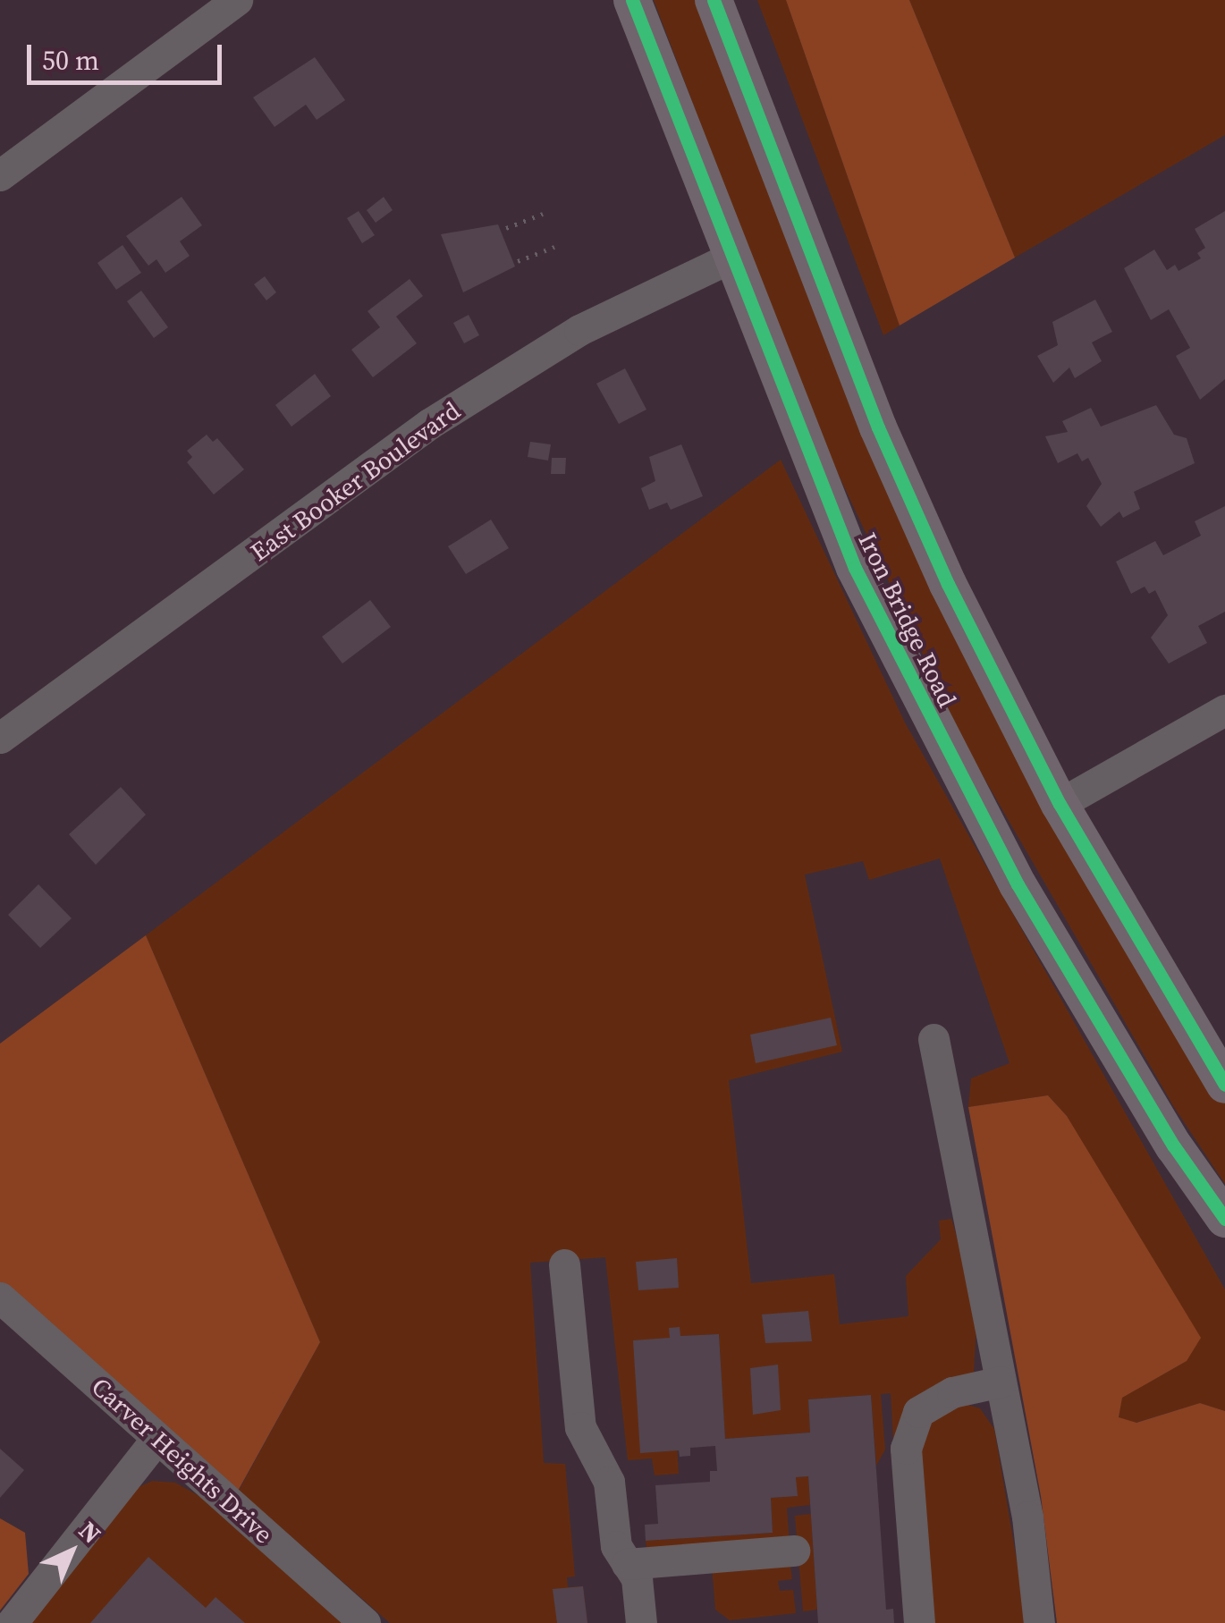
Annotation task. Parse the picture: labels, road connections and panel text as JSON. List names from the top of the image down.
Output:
{
  "streets": {
    "main road": ["Iron Bridge Road"],
    "street": ["East Booker Boulevard", "Carver Heights Drive"]
  },
  "crossings": [
    ["East Booker Boulevard", "Iron Bridge Road"]
  ],
  "scale_bar": "50 m",
  "north": "top right"
}
